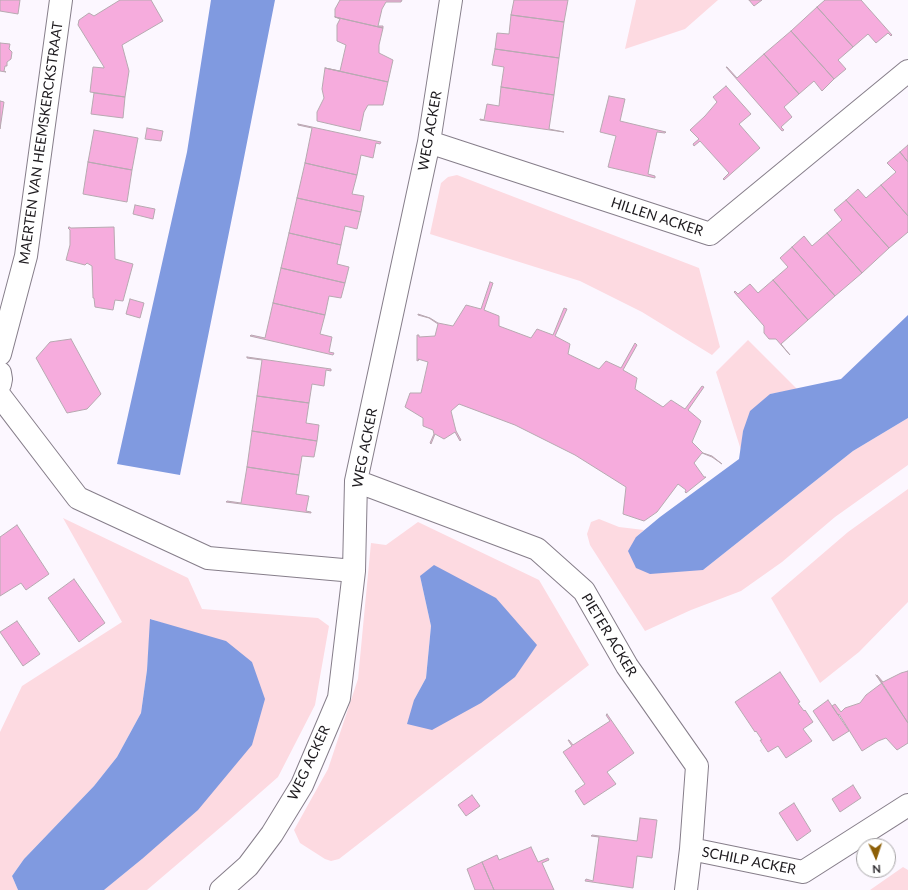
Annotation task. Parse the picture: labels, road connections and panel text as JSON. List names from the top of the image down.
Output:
{
  "streets": {
    "street": [
      "WEG ACKER",
      "MAERTEN VAN HEEMSKERCKSTRAAT",
      "HILLEN ACKER",
      "PIETER ACKER",
      "SCHILP ACKER"
    ]
  },
  "crossings": [
    ["WEG ACKER", "HILLEN ACKER"],
    ["WEG ACKER", "PIETER ACKER"],
    ["PIETER ACKER", "SCHILP ACKER"]
  ],
  "north": "bottom"
}
